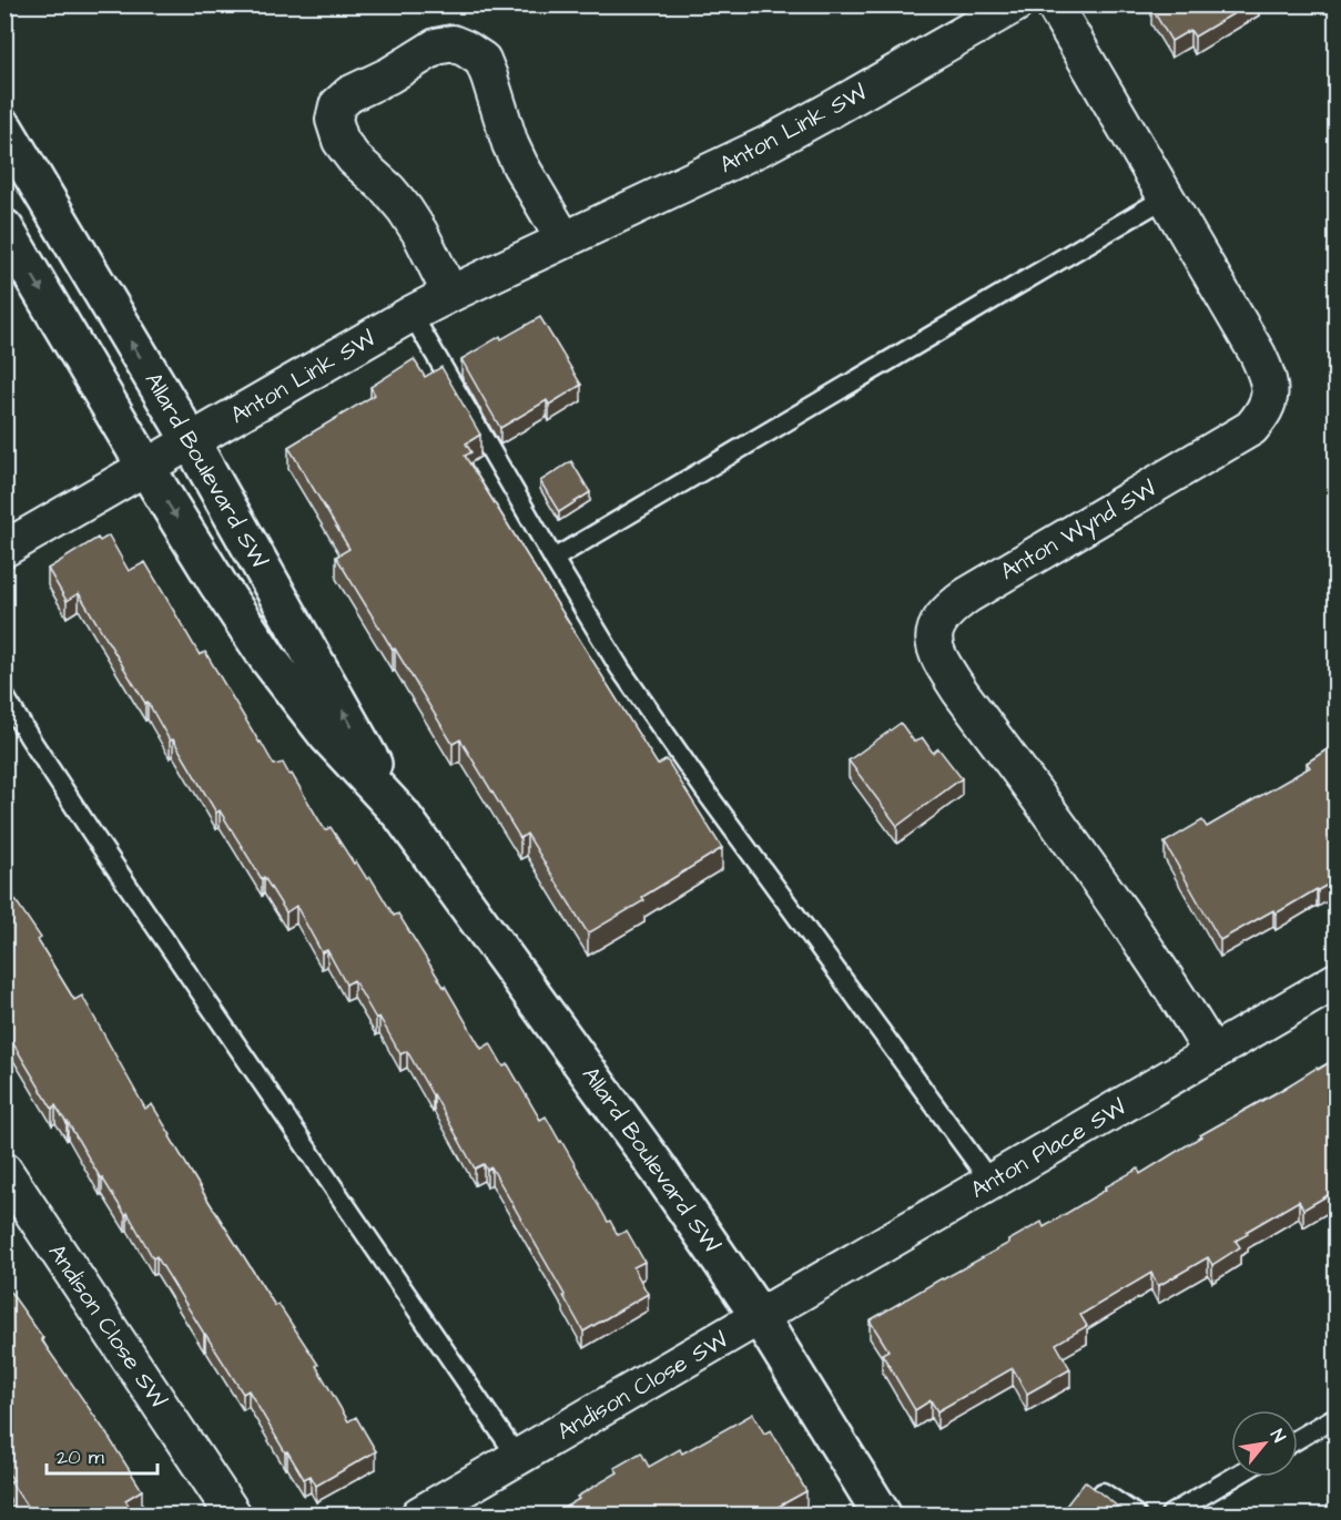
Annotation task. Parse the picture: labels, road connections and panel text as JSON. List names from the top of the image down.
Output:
{
  "streets": {
    "street": [
      "Anton Link SW",
      "Allard Boulevard SW",
      "Anton Wynd SW",
      "Anton Place SW",
      "Andison Close SW"
    ]
  },
  "crossings": [
    ["Anton Link SW", "Allard Boulevard SW"],
    ["Allard Boulevard SW", "Anton Place SW"],
    ["Allard Boulevard SW", "Andison Close SW"],
    ["Anton Wynd SW", "Anton Place SW"],
    ["Anton Place SW", "Andison Close SW"]
  ],
  "scale_bar": "20 m",
  "north": "top right"
}
